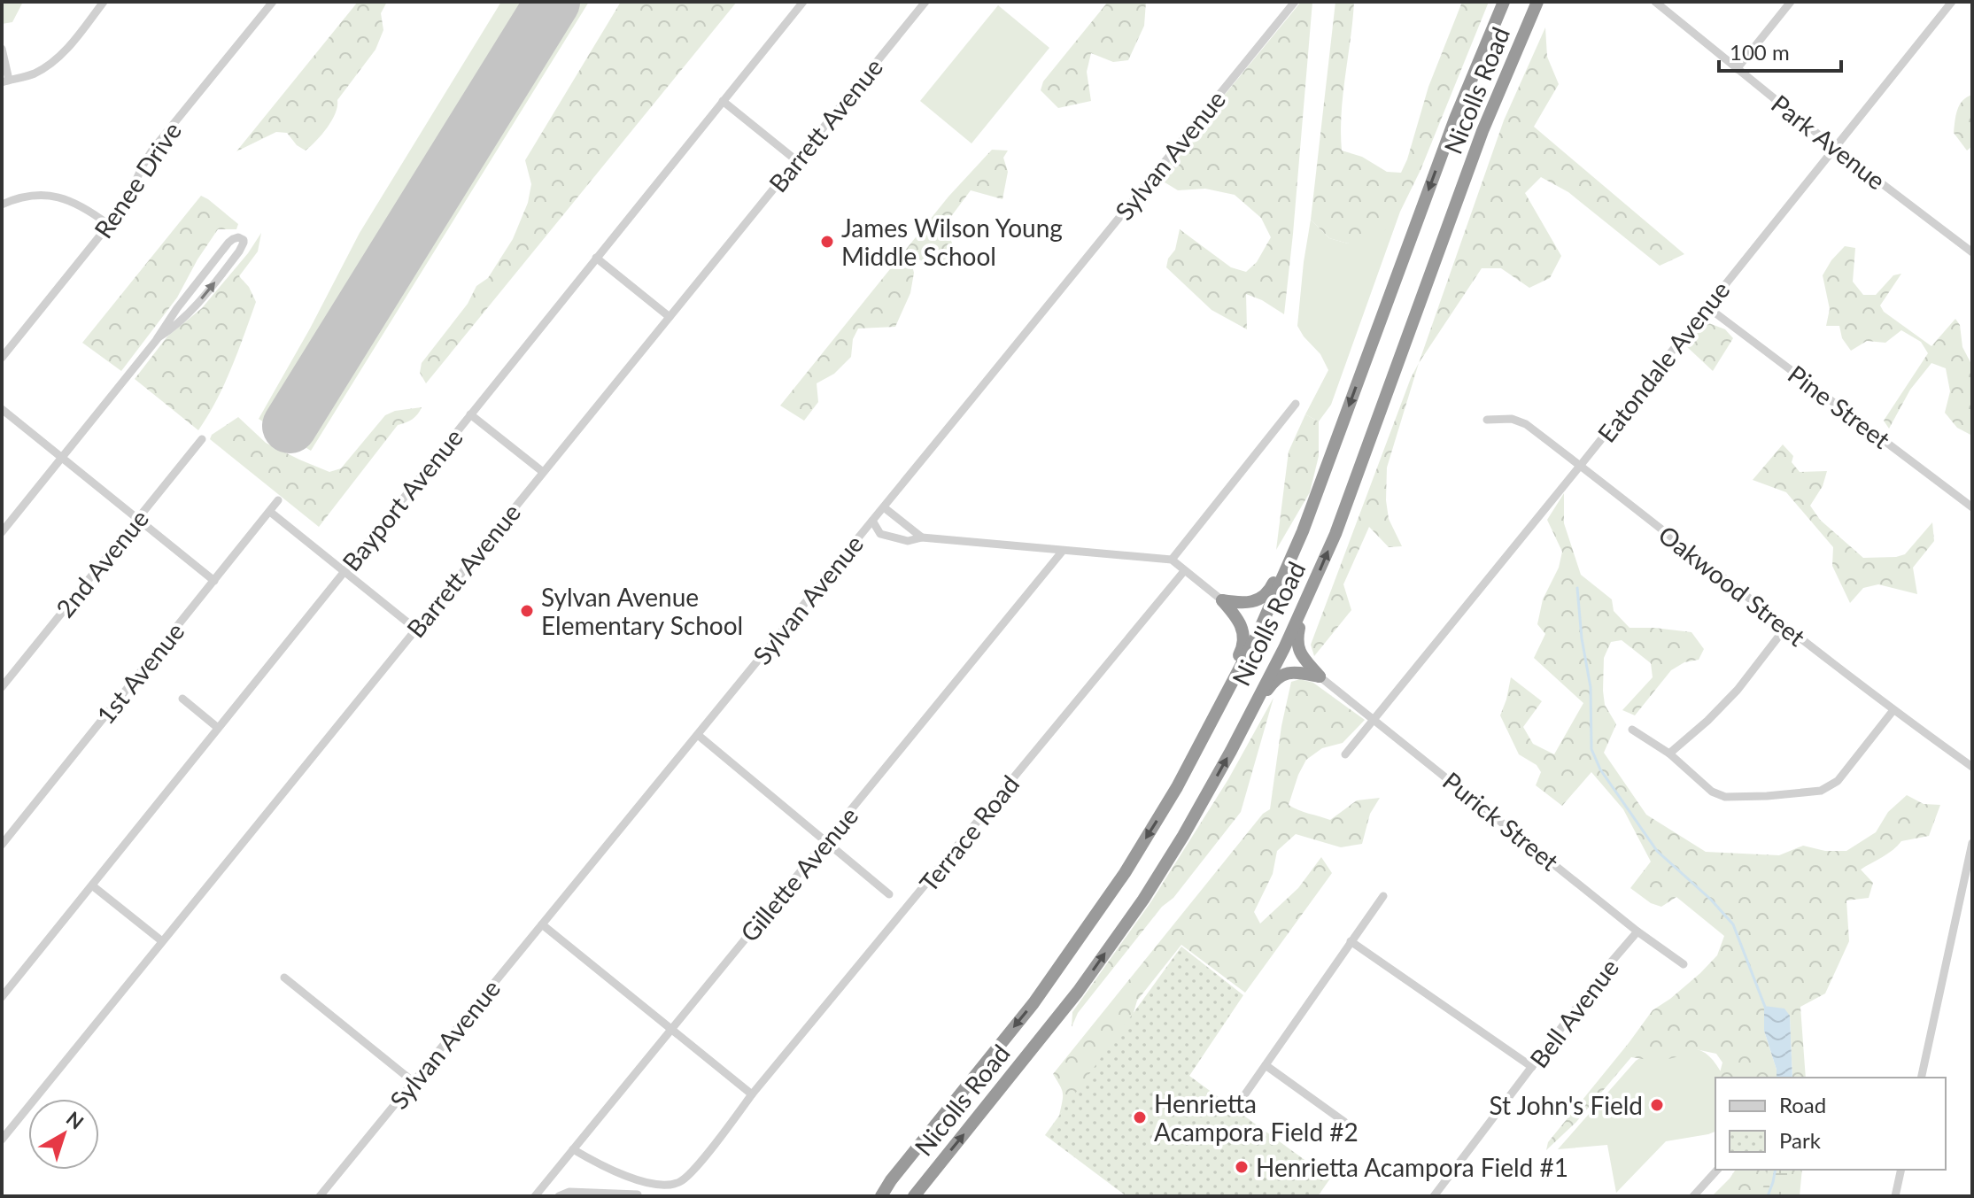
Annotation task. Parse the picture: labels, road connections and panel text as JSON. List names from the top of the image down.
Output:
{
  "streets": {
    "highway": ["Nicolls Road"],
    "street": [
      "Barrett Avenue",
      "Park Avenue",
      "Sylvan Avenue",
      "Renee Drive",
      "Eatondale Avenue",
      "Pine Street",
      "Bayport Avenue",
      "2nd Avenue",
      "Oakwood Street",
      "1st Avenue",
      "Purick Street",
      "Terrace Road",
      "Gillette Avenue",
      "Bell Avenue"
    ]
  },
  "crossings": [
    ["Park Avenue", "Eatondale Avenue"],
    ["Eatondale Avenue", "Pine Street"],
    ["Eatondale Avenue", "Oakwood Street"],
    ["Eatondale Avenue", "Purick Street"],
    ["Purick Street", "Bell Avenue"]
  ],
  "places": [
    "James Wilson Young Middle School",
    "Sylvan Avenue Elementary School",
    "St John's Field",
    "Henrietta Acampora Field #2",
    "Henrietta Acampora Field #1"
  ],
  "legend": ["Road", "Park"],
  "scale_bar": "100 m",
  "north": "top right"
}
